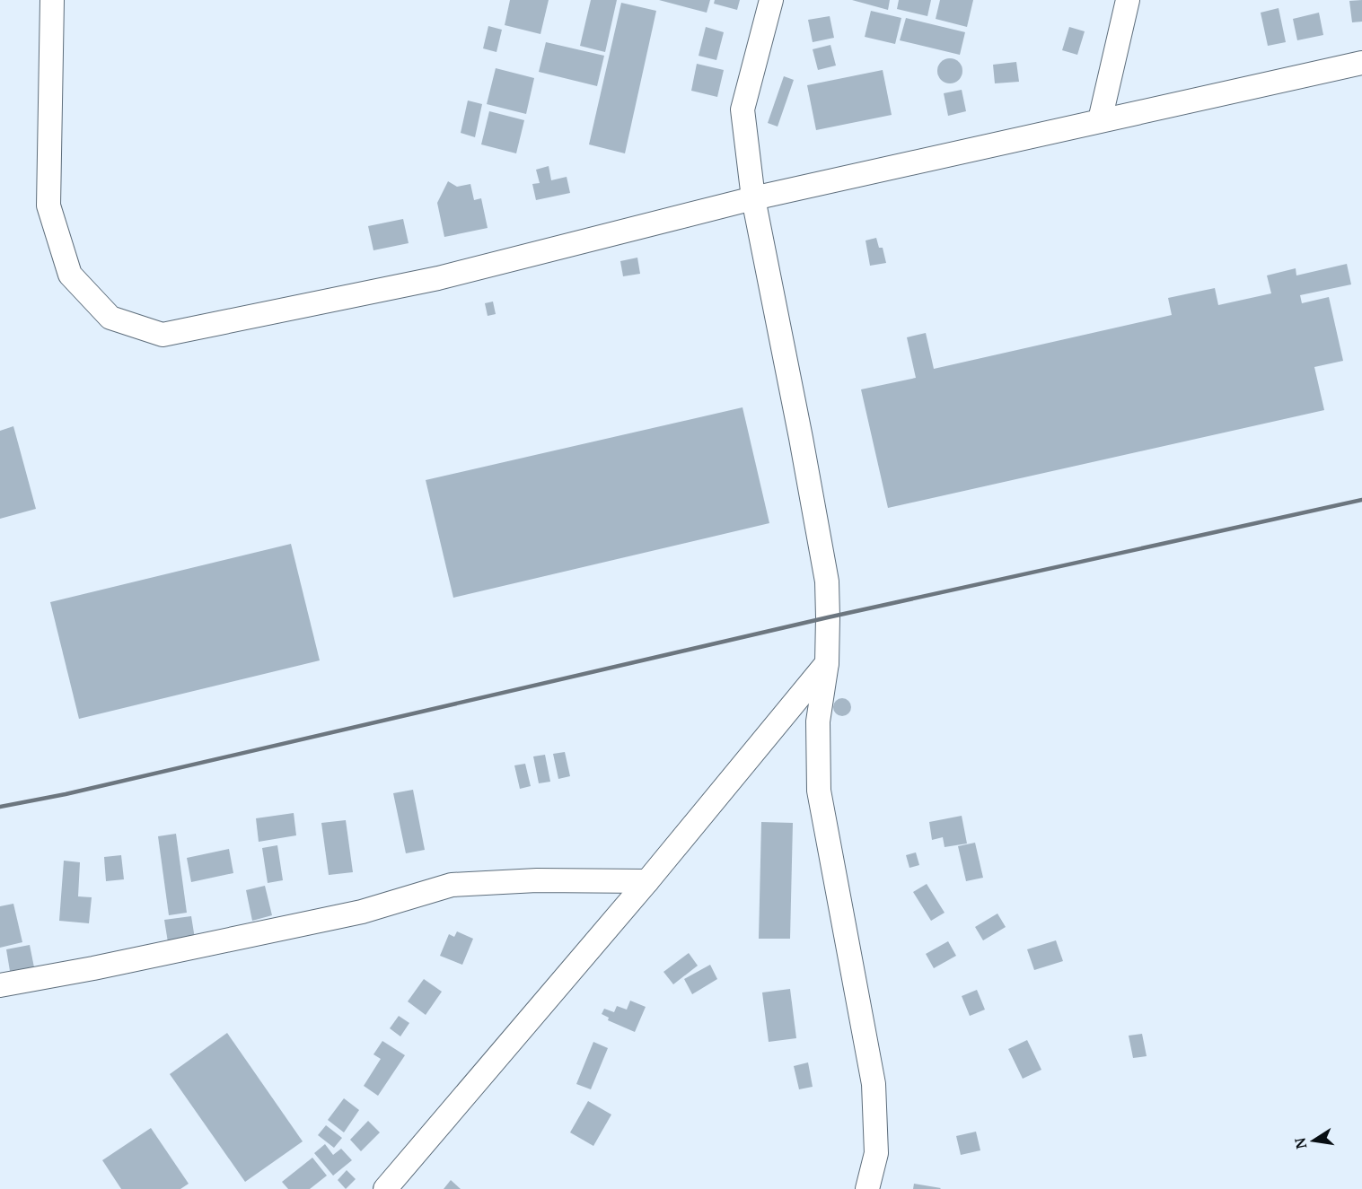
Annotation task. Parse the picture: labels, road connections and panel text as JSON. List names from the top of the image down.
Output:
{
  "north": "left"
}
